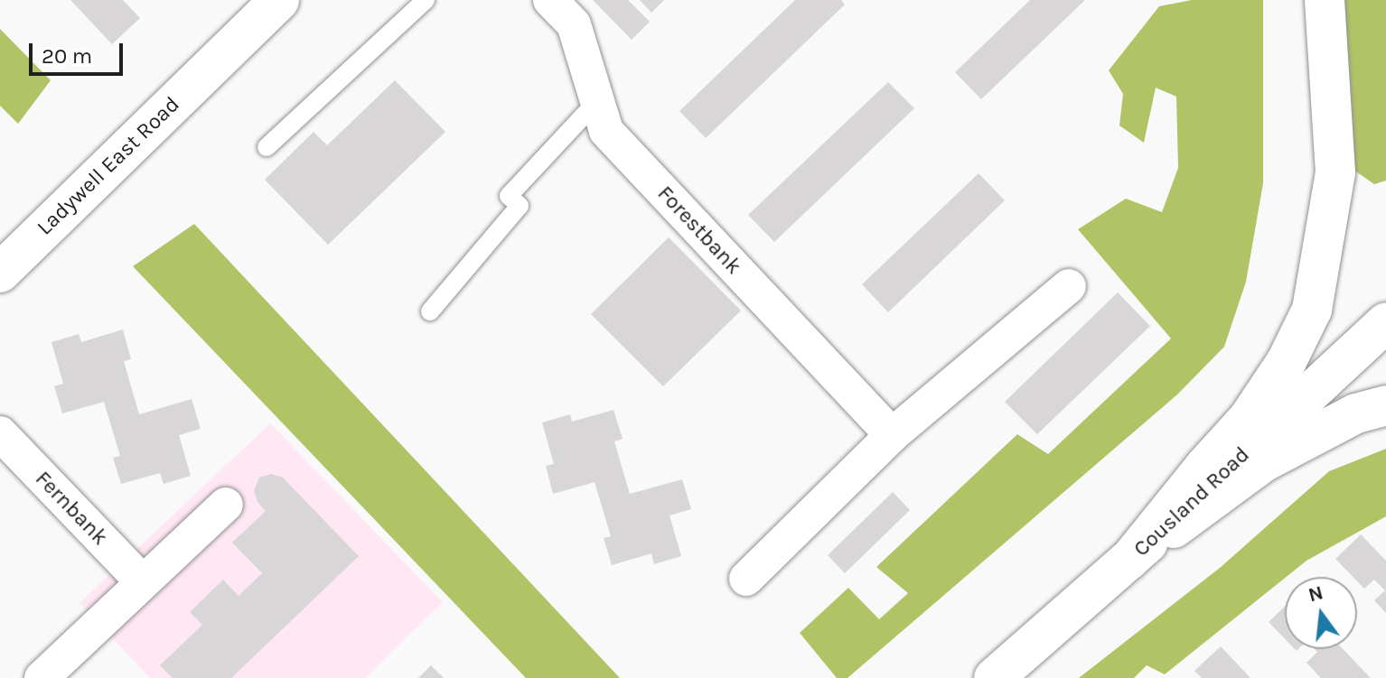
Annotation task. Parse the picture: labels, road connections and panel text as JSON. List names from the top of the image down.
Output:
{
  "streets": {
    "main road": ["Ladywell East Road", "Cousland Road"],
    "street": ["Forestbank", "Fernbank"]
  },
  "scale_bar": "20 m",
  "north": "top"
}
